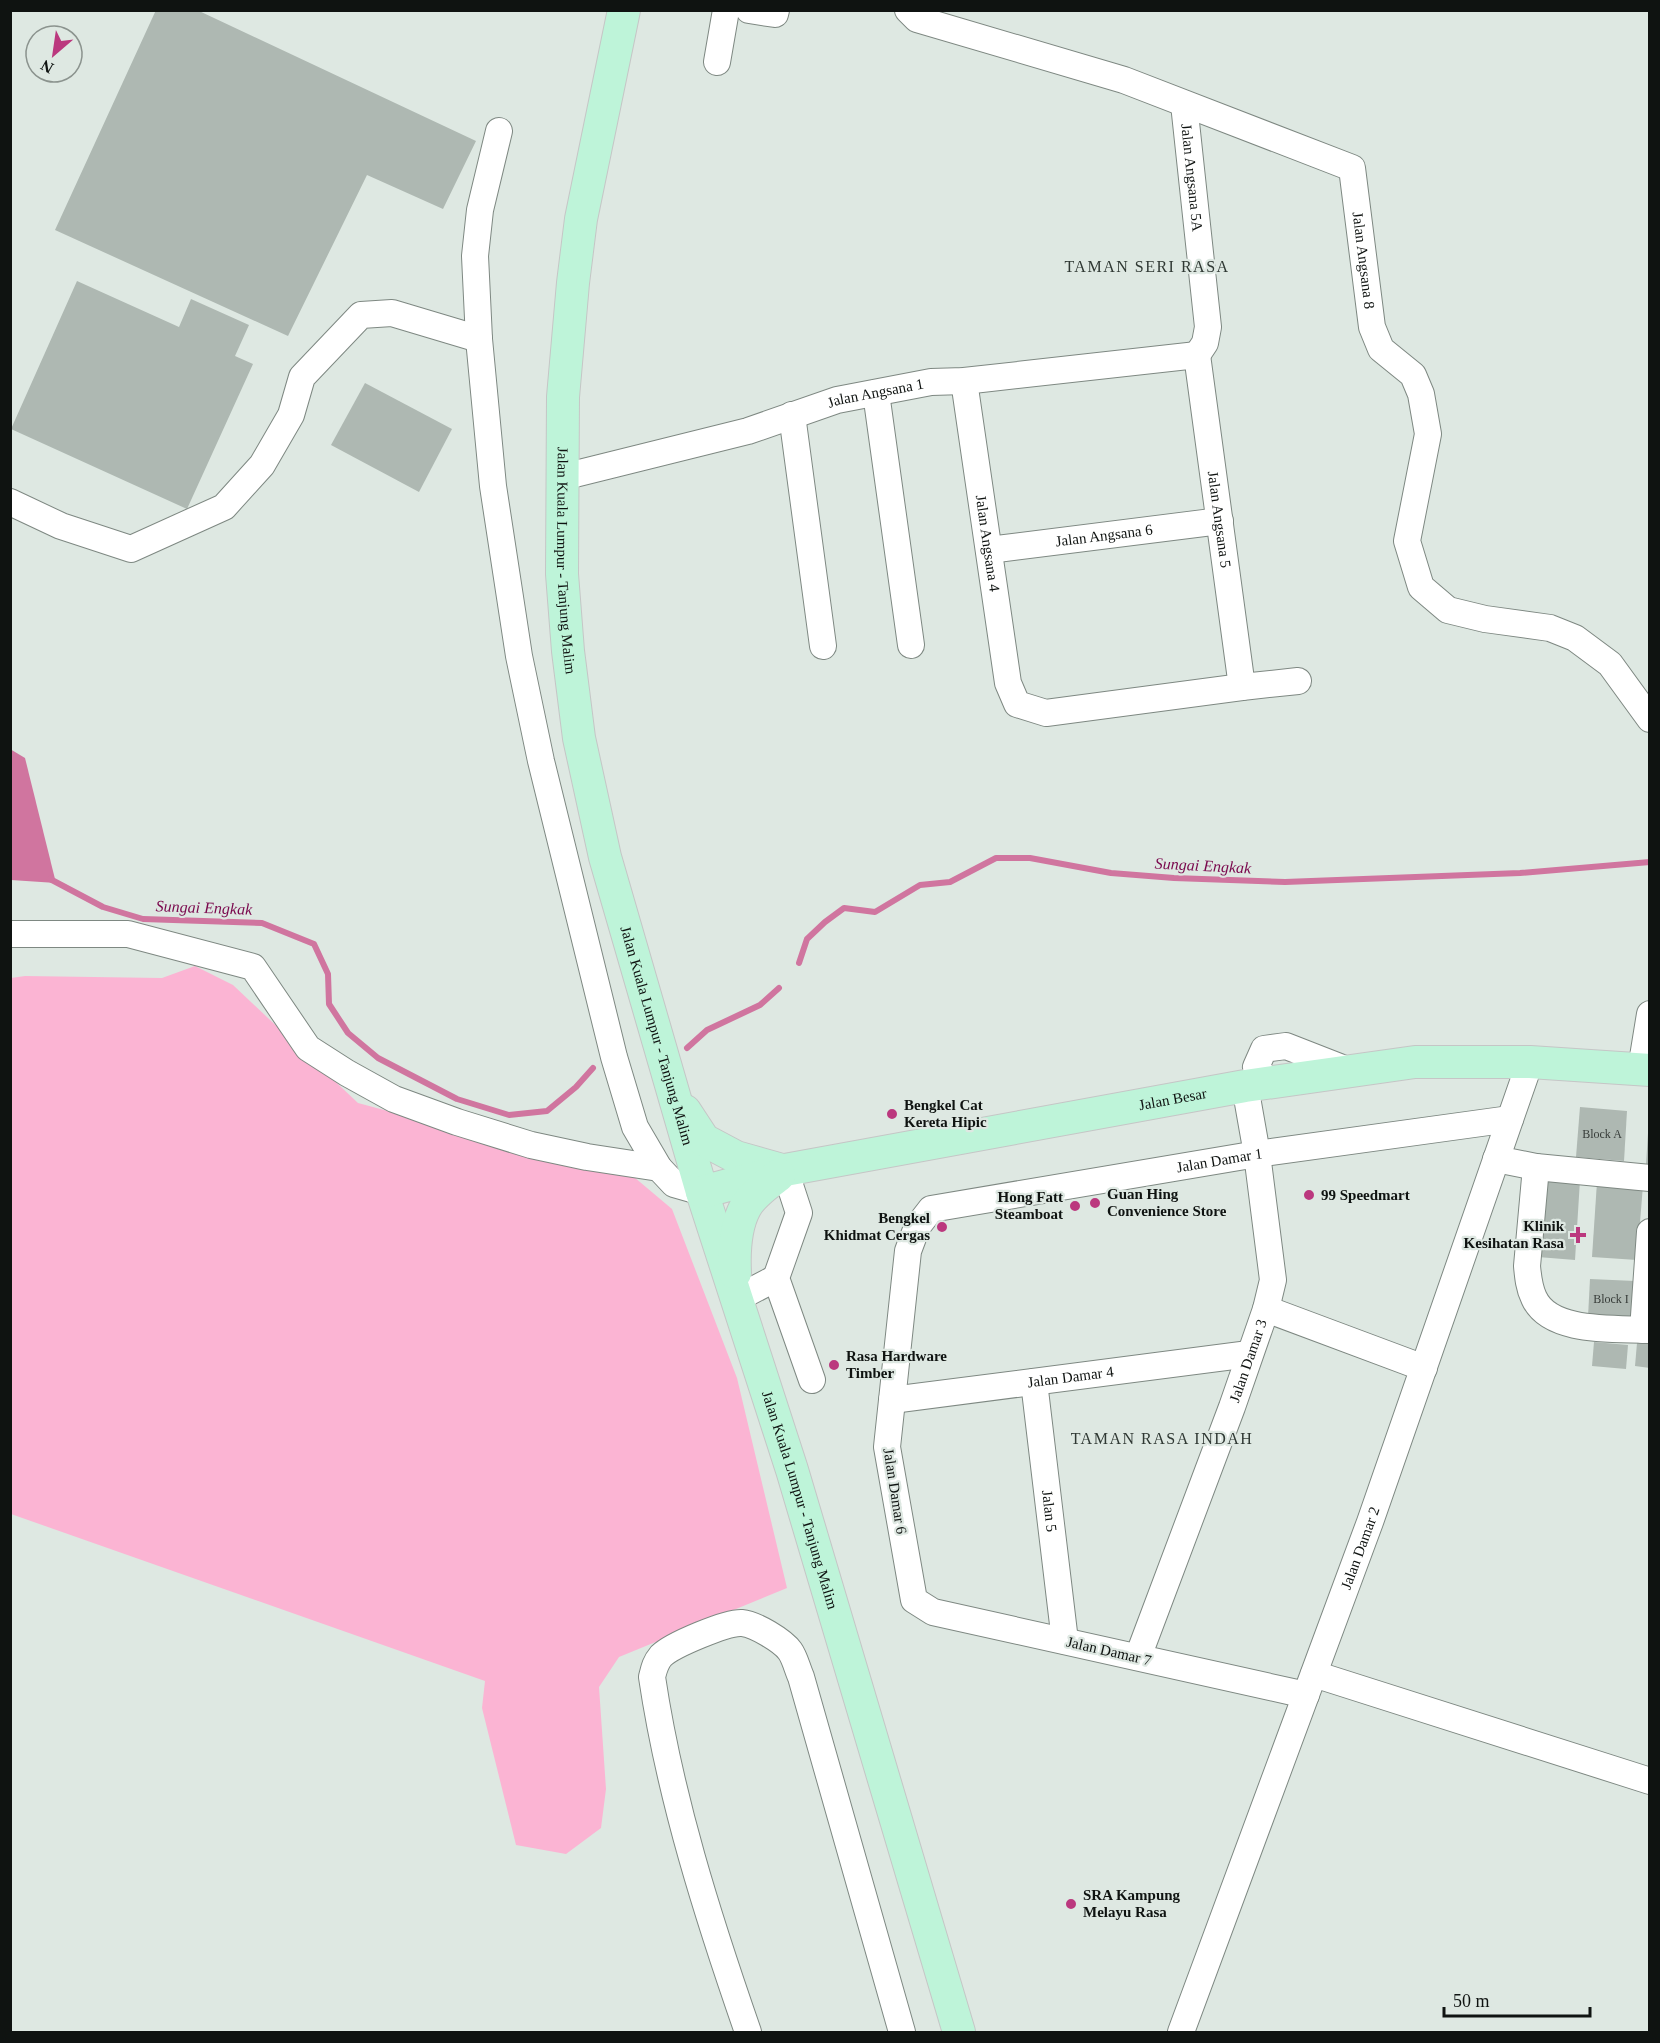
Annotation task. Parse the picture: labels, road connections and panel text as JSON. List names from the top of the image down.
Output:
{
  "streets": {
    "main road": ["Jalan Kuala Lumpur - Tanjung Malim", "Jalan Besar"],
    "street": [
      "Jalan Angsana 5A",
      "Jalan Angsana 8",
      "Jalan Angsana 1",
      "Jalan Angsana 5",
      "Jalan Angsana 6",
      "Jalan Angsana 4",
      "Jalan Damar 1",
      "Jalan Damar 3",
      "Jalan Damar 4",
      "Jalan Damar 6",
      "Jalan 5",
      "Jalan Damar 2",
      "Jalan Damar 7"
    ]
  },
  "crossings": [
    ["Jalan Angsana 5A", "Jalan Angsana 8"],
    ["Jalan Angsana 5A", "Jalan Angsana 1"],
    ["Jalan Angsana 5A", "Jalan Angsana 5"],
    ["Jalan Angsana 1", "Jalan Angsana 5"],
    ["Jalan Angsana 1", "Jalan Angsana 4"],
    ["Jalan Angsana 1", "Jalan Kuala Lumpur - Tanjung Malim"],
    ["Jalan Angsana 5", "Jalan Angsana 6"],
    ["Jalan Angsana 5", "Jalan Angsana 4"],
    ["Jalan Angsana 6", "Jalan Angsana 4"],
    ["Jalan Kuala Lumpur - Tanjung Malim", "Jalan Besar"],
    ["Jalan Besar", "Jalan Damar 3"],
    ["Jalan Besar", "Jalan Damar 2"],
    ["Jalan Damar 1", "Jalan Damar 3"],
    ["Jalan Damar 1", "Jalan Damar 6"],
    ["Jalan Damar 1", "Jalan Damar 2"],
    ["Jalan Damar 3", "Jalan Damar 4"],
    ["Jalan Damar 3", "Jalan Damar 7"],
    ["Jalan Damar 4", "Jalan Damar 6"],
    ["Jalan Damar 4", "Jalan 5"],
    ["Jalan Damar 6", "Jalan Damar 7"],
    ["Jalan 5", "Jalan Damar 7"],
    ["Jalan Damar 2", "Jalan Damar 7"]
  ],
  "districts": ["TAMAN SERI RASA", "TAMAN RASA INDAH"],
  "water": ["Sungai Engkak"],
  "places": {
    "other": [
      "Bengkel Cat Kereta Hipic",
      "99 Speedmart",
      "Guan Hing Convenience Store",
      "Hong Fatt Steamboat",
      "Bengkel Khidmat Cergas",
      "Rasa Hardware Timber",
      "SRA Kampung Melayu Rasa"
    ],
    "health": ["Klinik Kesihatan Rasa"]
  },
  "house_numbers": ["Block A", "Block I"],
  "scale_bar": "50 m",
  "north": "bottom left"
}
